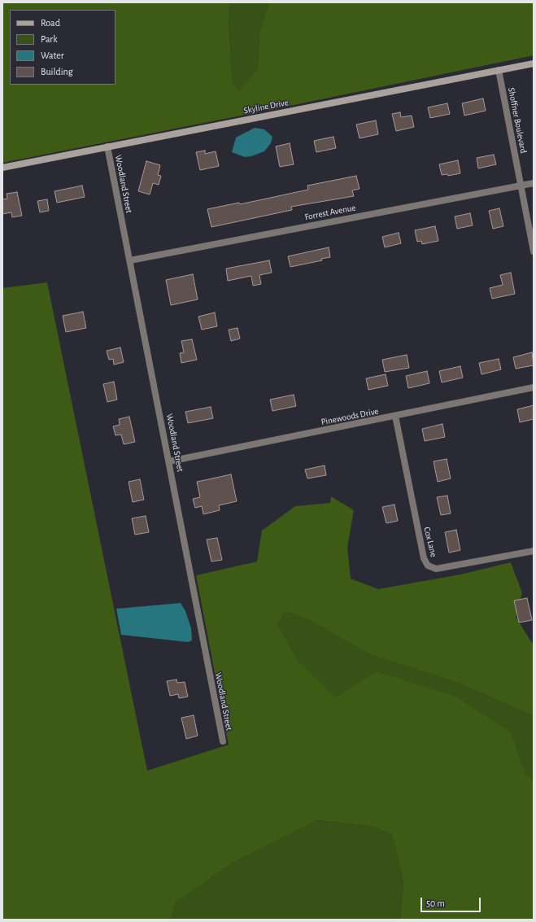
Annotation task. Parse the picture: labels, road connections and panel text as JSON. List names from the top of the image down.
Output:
{
  "streets": {
    "street": [
      "Skyline Drive",
      "Shoffner Boulevard",
      "Woodland Street",
      "Forrest Avenue",
      "Pinewoods Drive",
      "Cox Lane"
    ]
  },
  "crossings": [
    ["Skyline Drive", "Shoffner Boulevard"],
    ["Skyline Drive", "Woodland Street"],
    ["Shoffner Boulevard", "Forrest Avenue"],
    ["Woodland Street", "Forrest Avenue"],
    ["Woodland Street", "Pinewoods Drive"],
    ["Pinewoods Drive", "Cox Lane"]
  ],
  "legend": [
    "Road",
    "Park",
    "Water",
    "Building"
  ],
  "scale_bar": "50 m"
}
